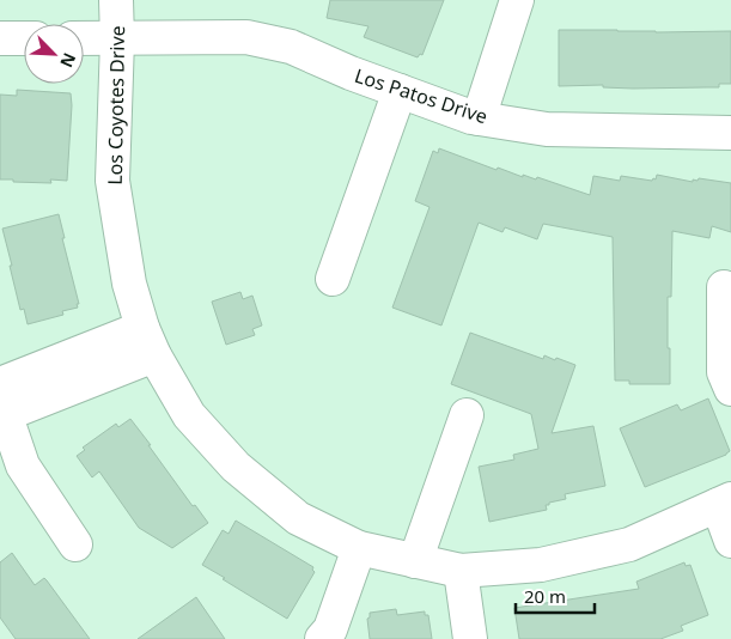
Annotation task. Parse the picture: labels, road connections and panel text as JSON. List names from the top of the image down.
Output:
{
  "streets": {
    "street": ["Los Patos Drive", "Los Coyotes Drive"]
  },
  "crossings": [
    ["Los Patos Drive", "Los Coyotes Drive"]
  ],
  "scale_bar": "20 m",
  "north": "bottom right"
}
